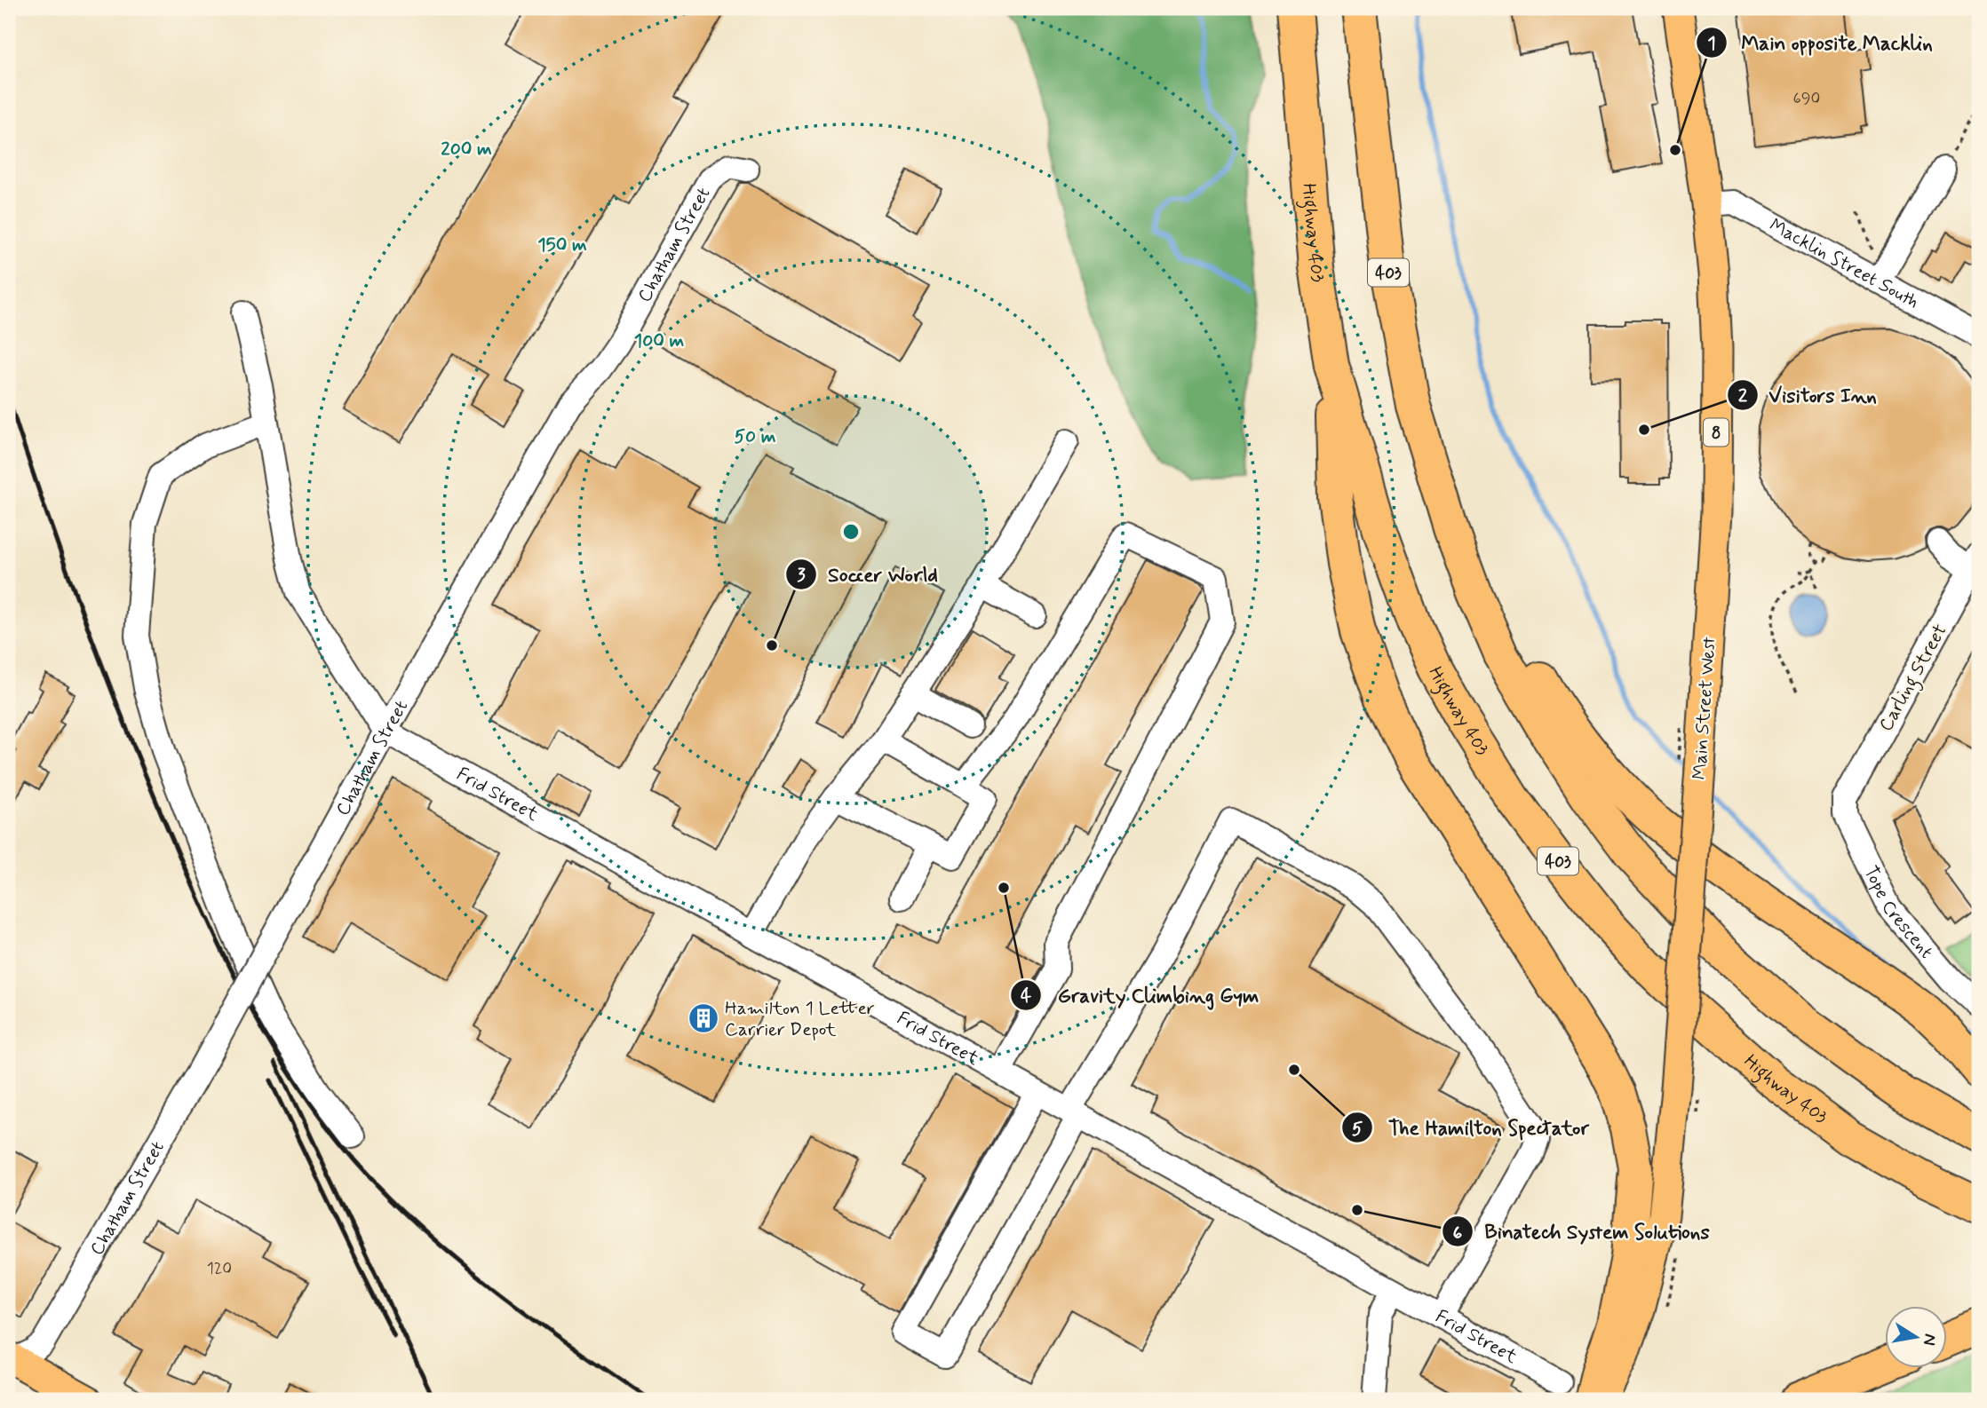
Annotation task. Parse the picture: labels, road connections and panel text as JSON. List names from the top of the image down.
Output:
{
  "streets": {
    "highway": ["Highway 403", "403"],
    "main road": ["8", "Main Street West"],
    "street": [
      "Chatham Street",
      "Macklin Street South",
      "Carling Street",
      "Frid Street",
      "Tope Crescent"
    ]
  },
  "crossings": [
    ["Chatham Street", "Frid Street"],
    ["Macklin Street South", "Main Street West"],
    ["Carling Street", "Tope Crescent"]
  ],
  "places": {
    "other": [
      "Main opposite Macklin",
      "Visitors Inn",
      "Soccer World",
      "Gravity Climbing Gym",
      "The Hamilton Spectator",
      "Binatech System Solutions"
    ],
    "building": ["Hamilton 1 Letter Carrier Depot"]
  },
  "house_numbers": ["690", "120"],
  "north": "right",
  "rings": [
    "200 m",
    "150 m",
    "100 m",
    "50 m"
  ]
}
